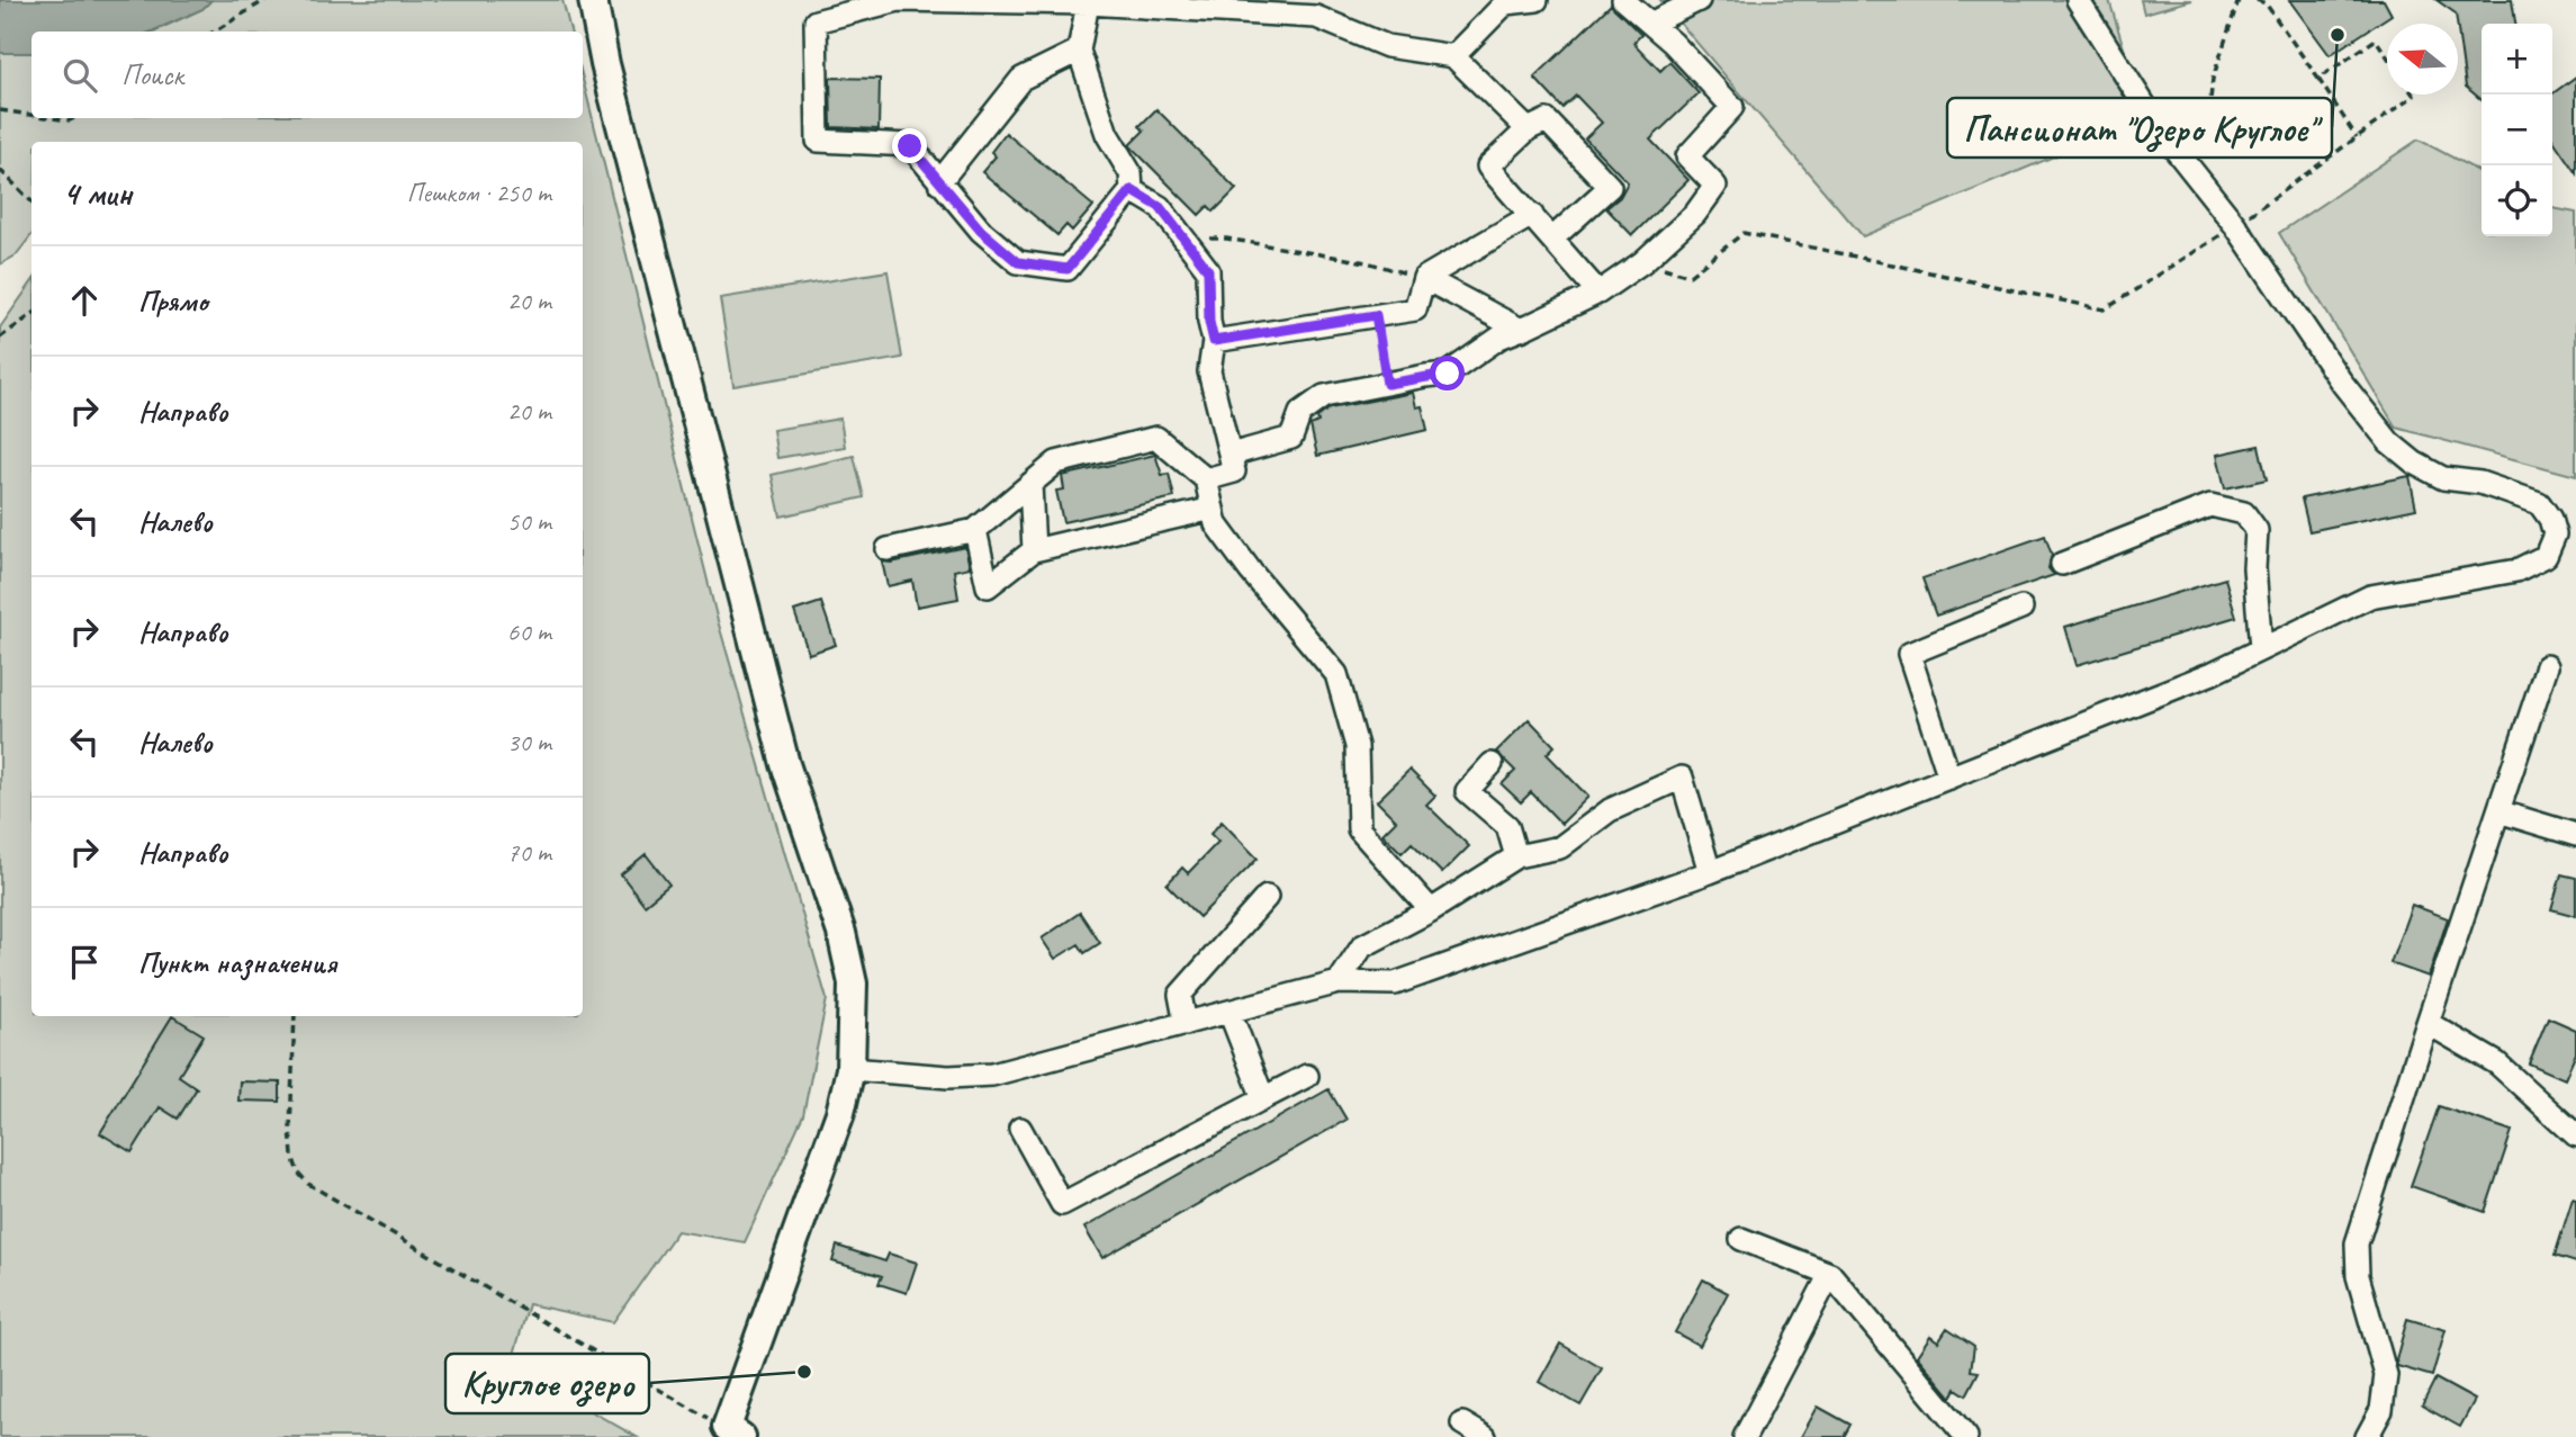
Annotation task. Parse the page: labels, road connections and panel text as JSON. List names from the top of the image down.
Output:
{
  "places": ["Пансионат \"Озеро Круглое\"", "Круглое озеро"],
  "north": "left",
  "page": {
    "map_buttons": ["+", "−"],
    "search": "Поиск",
    "heading": ["4 мин", "Пешком · 250 m"],
    "list": [
      ["Прямо", "20 m"],
      ["Направо", "20 m"],
      ["Налево", "50 m"],
      ["Направо", "60 m"],
      ["Налево", "30 m"],
      ["Направо", "70 m"],
      "Пункт назначения"
    ]
  }
}
